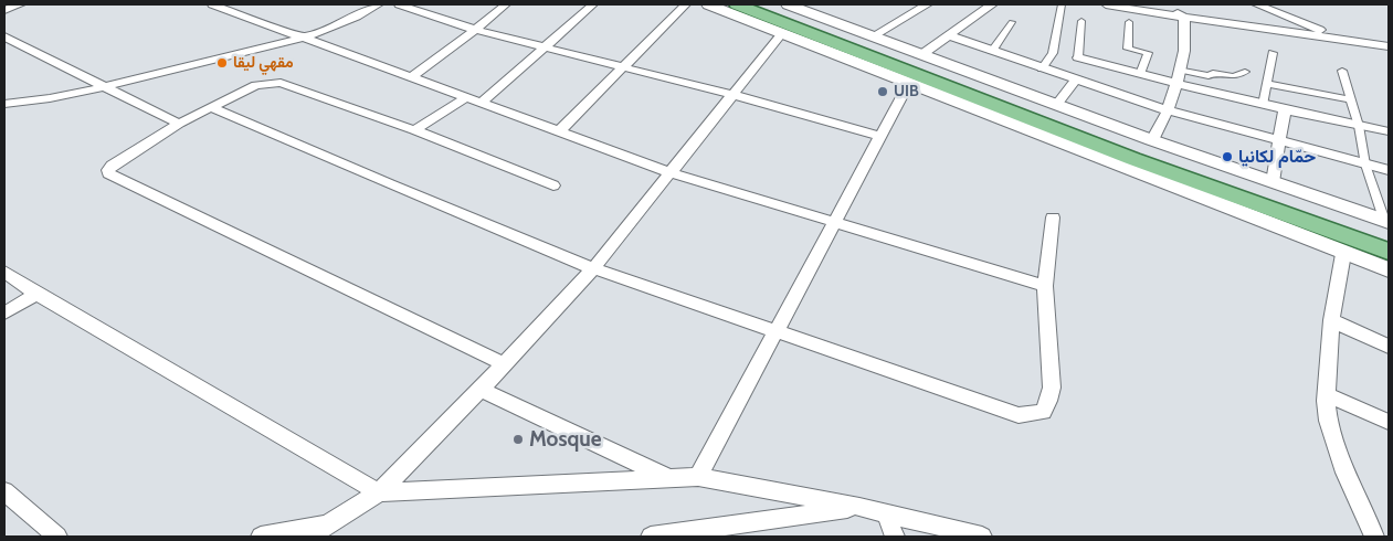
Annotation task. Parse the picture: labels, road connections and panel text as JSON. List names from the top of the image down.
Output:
{
  "places": [
    "مقهي ليقا",
    "UIB",
    "حمّام لكانيا",
    "Mosque"
  ]
}
